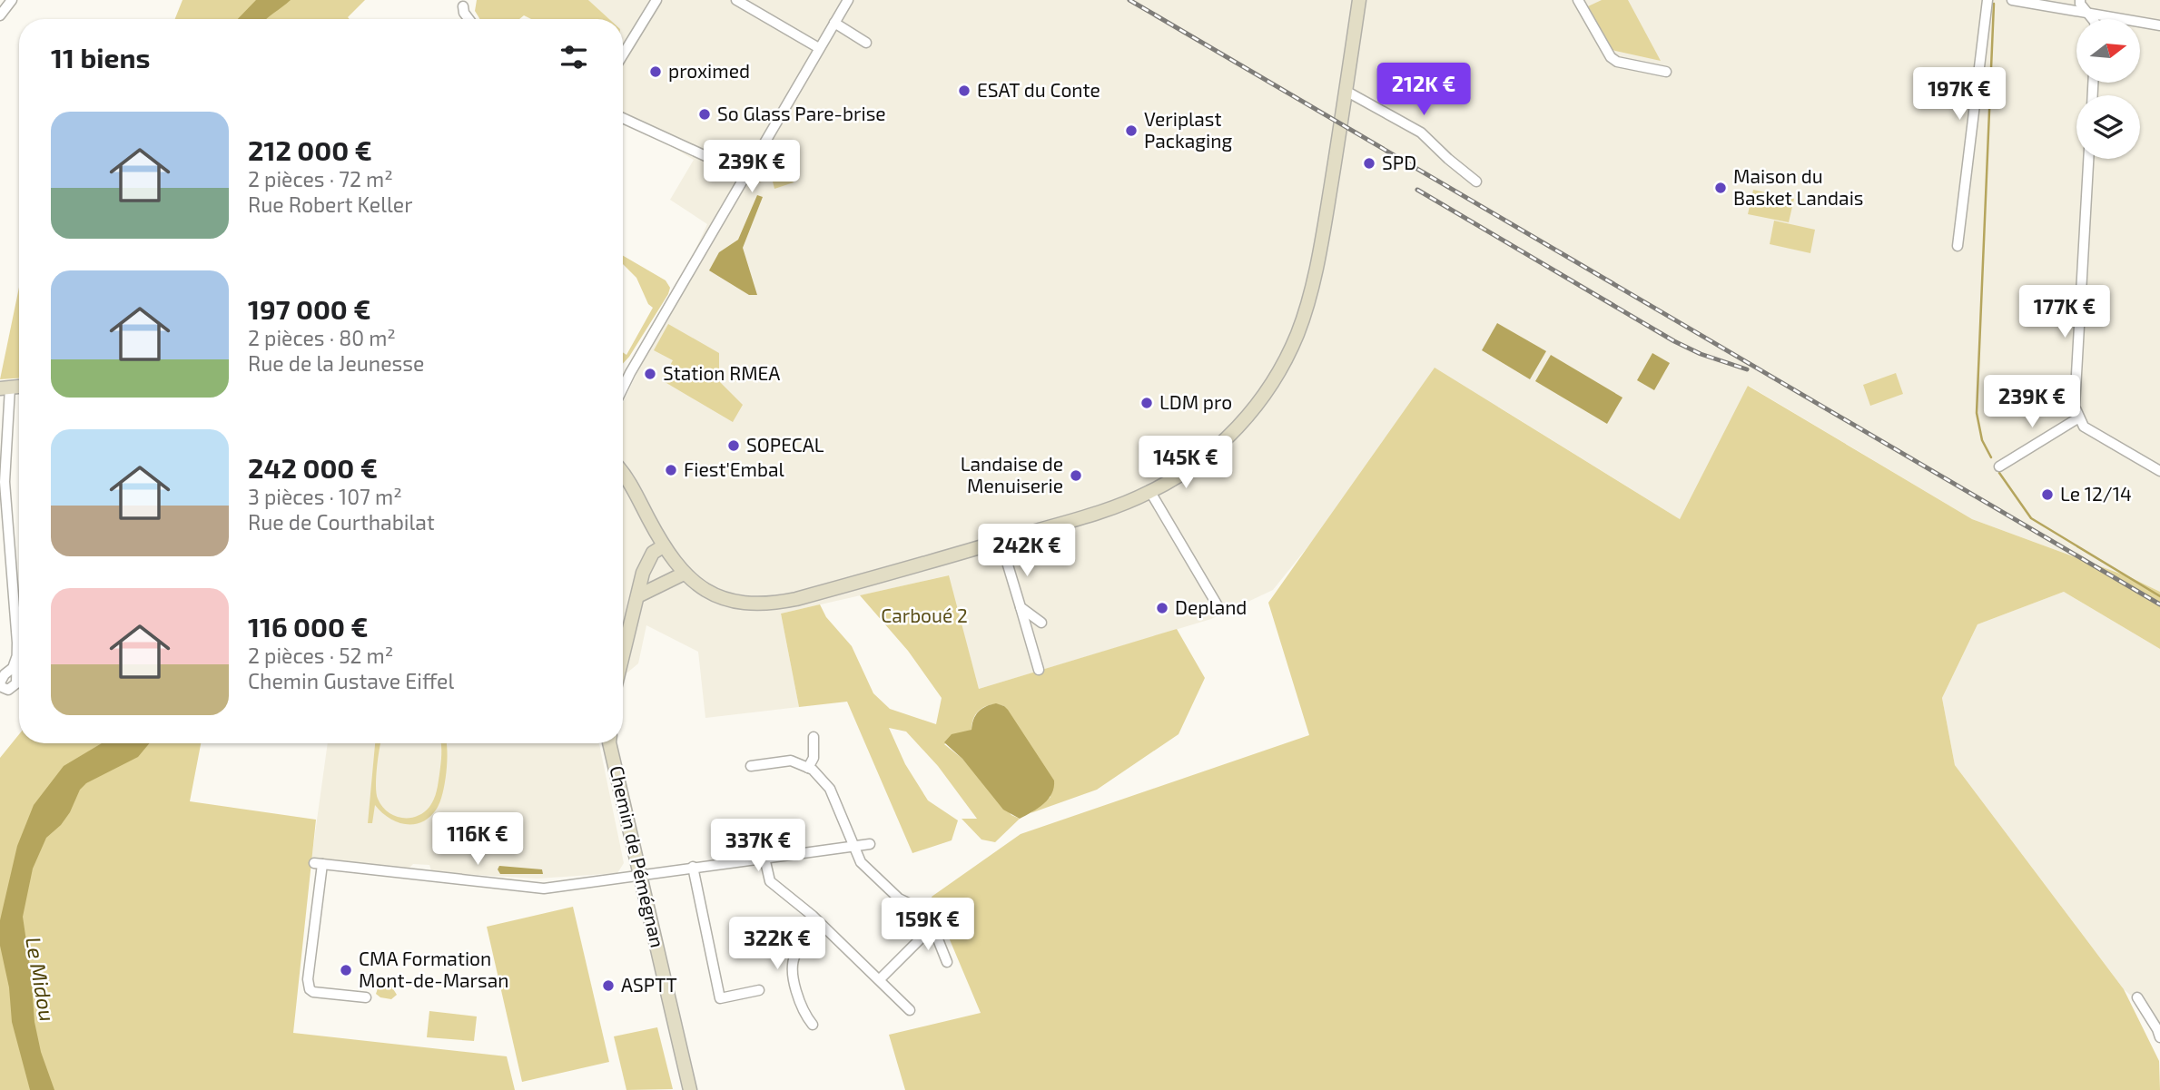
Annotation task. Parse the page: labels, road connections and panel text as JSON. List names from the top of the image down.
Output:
{
  "streets": {
    "street": ["Chemin de Pémégnan"]
  },
  "water": ["Le Midou"],
  "parks": ["Carboué 2"],
  "places": [
    "proximed",
    "ESAT du Conte",
    "So Glass Pare-brise",
    "Veriplast Packaging",
    "SPD",
    "Maison du Basket Landais",
    "Station RMEA",
    "LDM pro",
    "SOPECAL",
    "Fiest'Embal",
    "Landaise de Menuiserie",
    "Le 12/14",
    "Depland",
    "CMA Formation Mont-de-Marsan",
    "ASPTT"
  ],
  "north": "right",
  "page": {
    "heading": "11 biens",
    "price": [
      "212K €",
      "197K €",
      "239K €",
      "177K €",
      "239K €",
      "145K €",
      "242K €",
      "116K €",
      "337K €",
      "159K €",
      "322K €"
    ],
    "list": [
      {
        "name": "212 000 €",
        "note": "2 pièces · 72 m² · Rue Robert Keller"
      },
      {
        "name": "197 000 €",
        "note": "2 pièces · 80 m² · Rue de la Jeunesse"
      },
      {
        "name": "242 000 €",
        "note": "3 pièces · 107 m² · Rue de Courthabilat"
      },
      {
        "name": "116 000 €",
        "note": "2 pièces · 52 m² · Chemin Gustave Eiffel"
      }
    ]
  }
}
